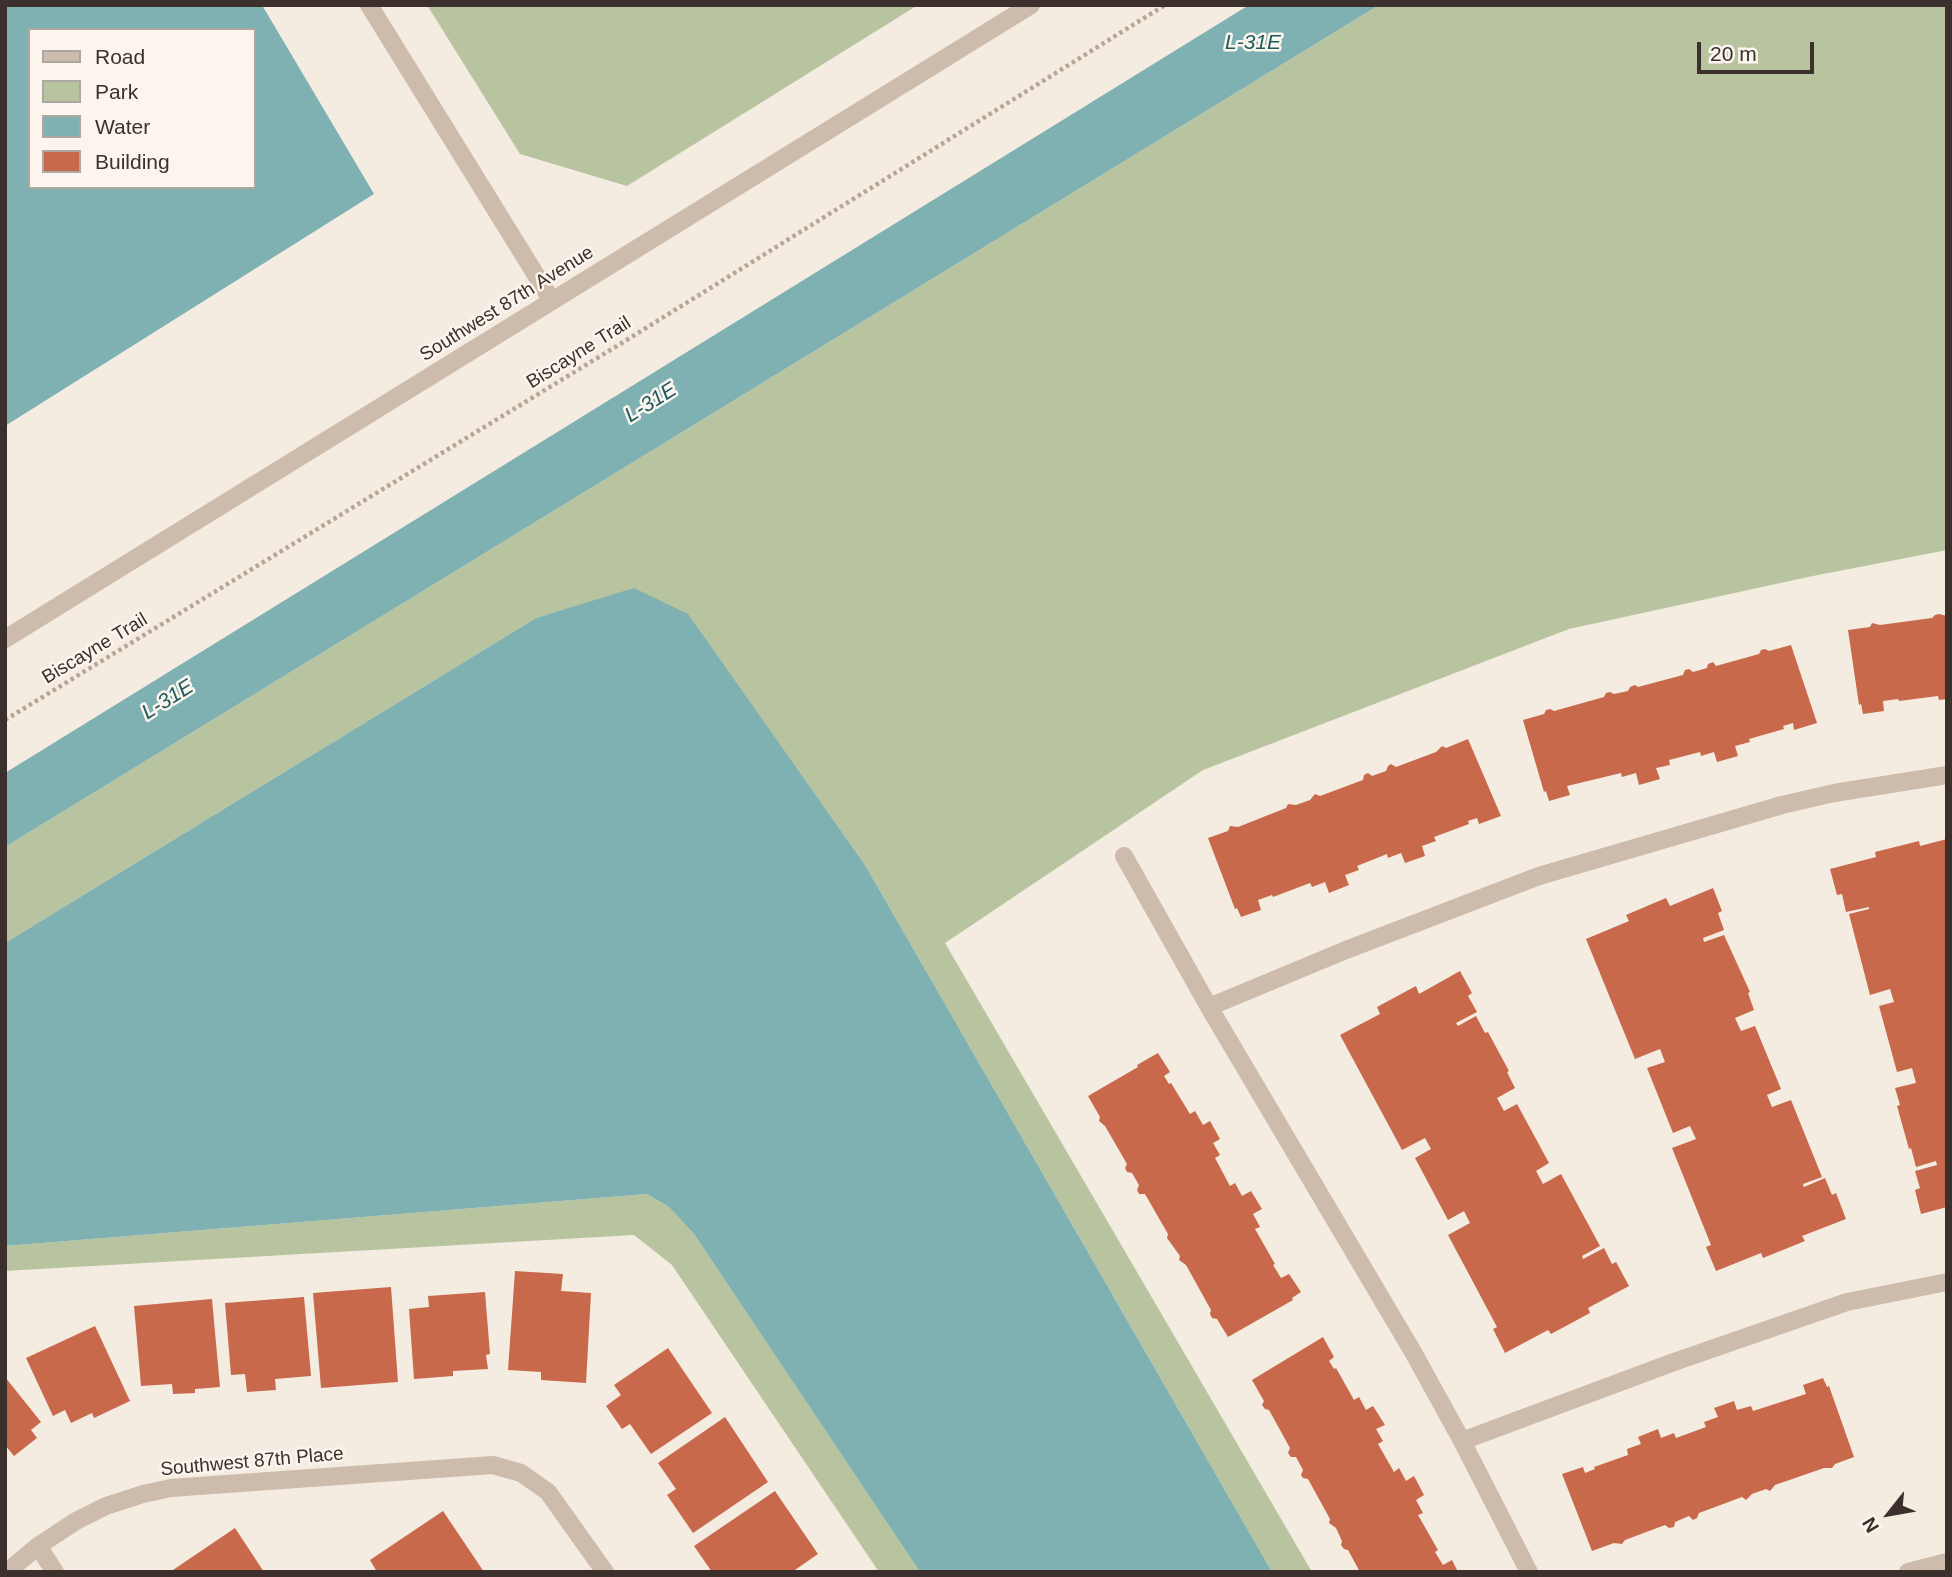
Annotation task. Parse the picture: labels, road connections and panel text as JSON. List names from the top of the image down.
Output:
{
  "streets": {
    "street": ["Southwest 87th Avenue", "Southwest 87th Place"],
    "path": ["Biscayne Trail"]
  },
  "water": ["L-31E"],
  "legend": [
    "Road",
    "Park",
    "Water",
    "Building"
  ],
  "scale_bar": "20 m",
  "north": "bottom left"
}
